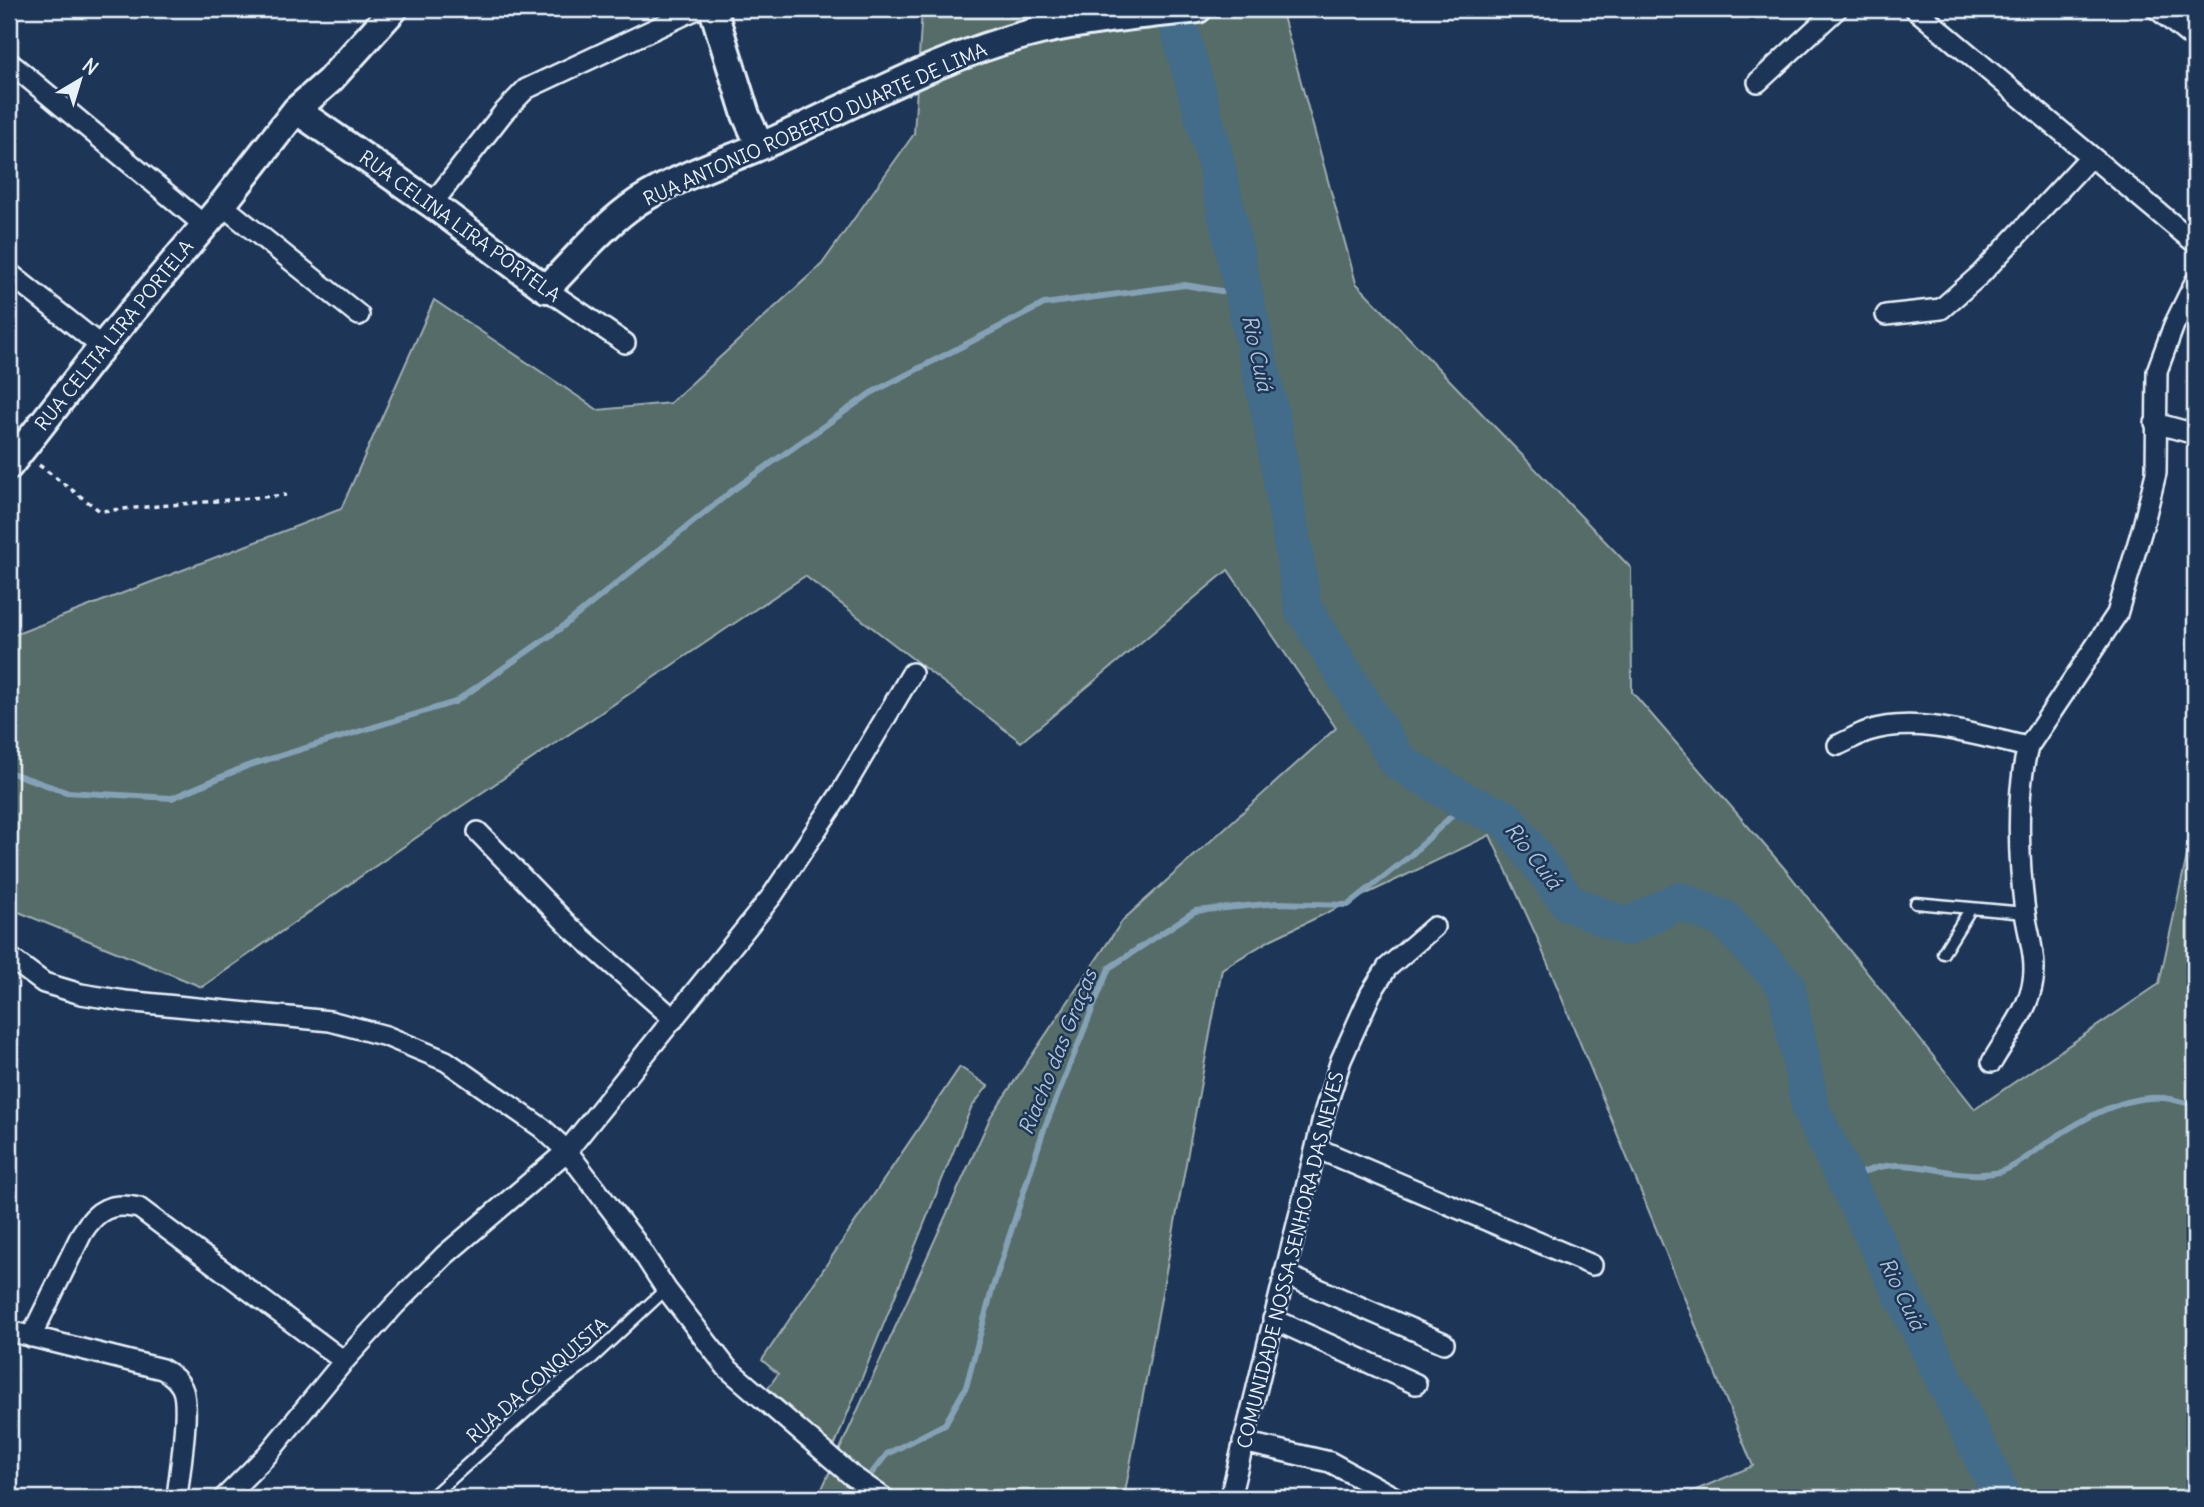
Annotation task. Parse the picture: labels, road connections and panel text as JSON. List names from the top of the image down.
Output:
{
  "streets": {
    "main road": ["RUA ANTONIO ROBERTO DUARTE DE LIMA", "RUA CELINA LIRA PORTELA", "RUA CELITA LIRA PORTELA"],
    "street": ["COMUNIDADE NOSSA SENHORA DAS NEVES"],
    "lane": ["RUA DA CONQUISTA"]
  },
  "crossings": [
    ["RUA ANTONIO ROBERTO DUARTE DE LIMA", "RUA CELINA LIRA PORTELA"],
    ["RUA CELINA LIRA PORTELA", "RUA CELITA LIRA PORTELA"]
  ],
  "water": ["Rio Cuiá", "Riacho das Graças"],
  "north": "top right"
}
